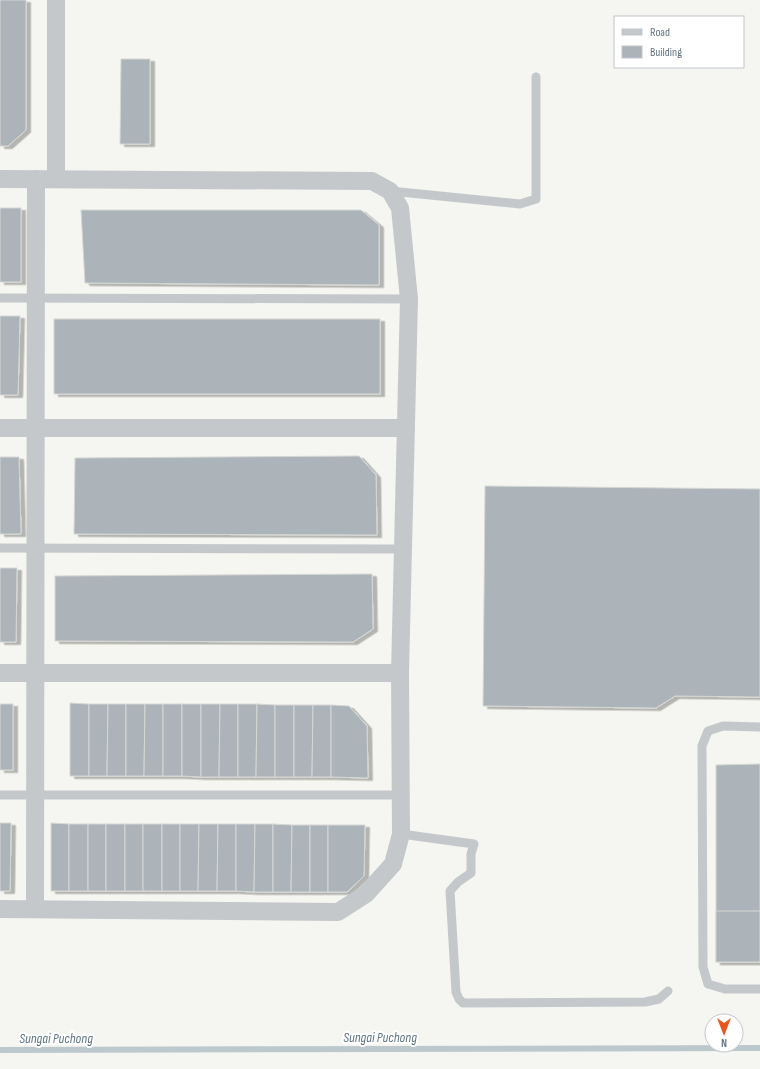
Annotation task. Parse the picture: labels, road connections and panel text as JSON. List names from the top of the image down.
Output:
{
  "water": ["Sungai Puchong"],
  "legend": ["Road", "Building"],
  "north": "bottom"
}
